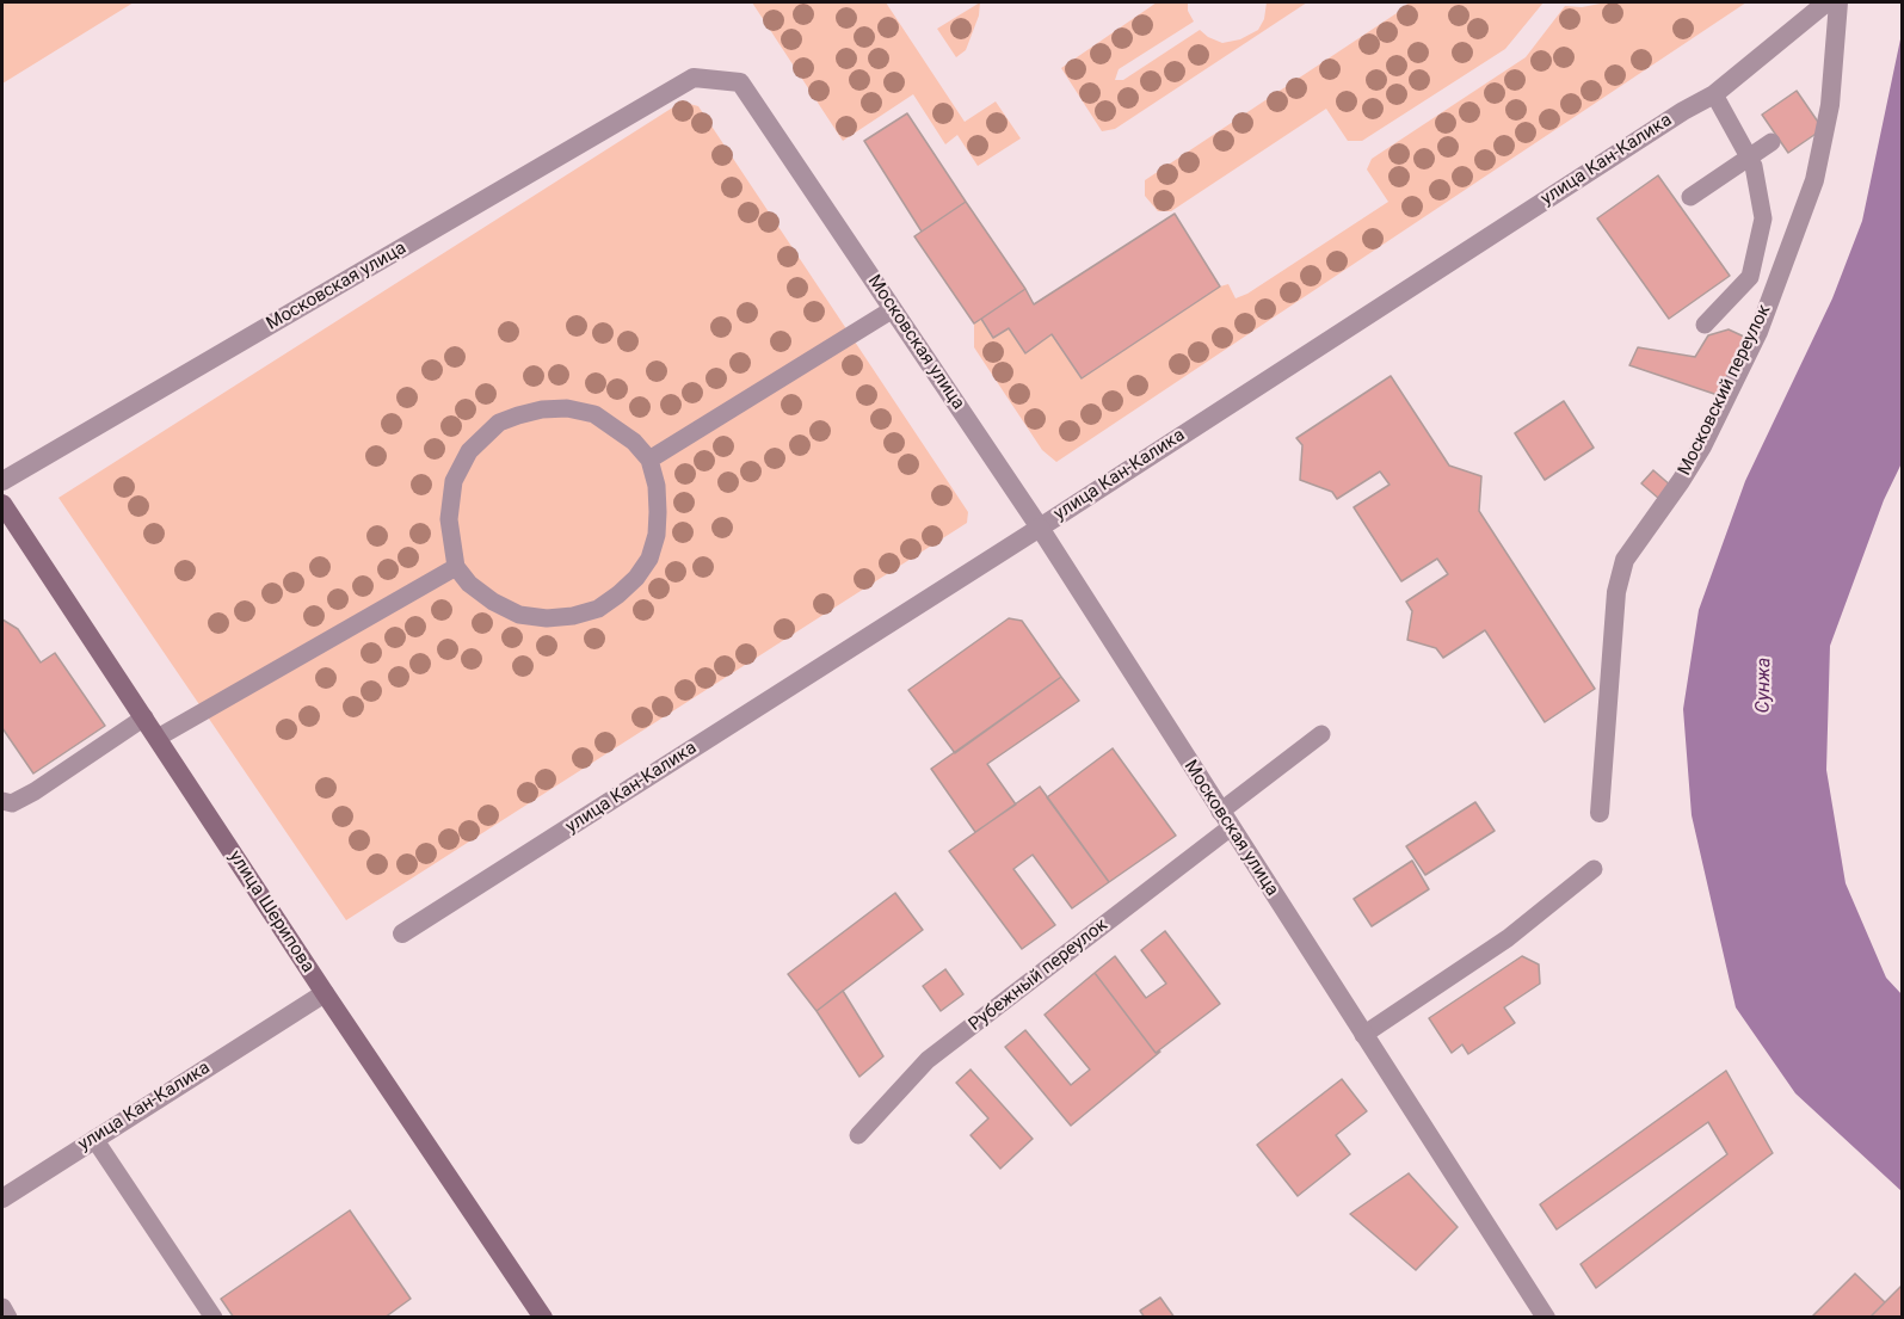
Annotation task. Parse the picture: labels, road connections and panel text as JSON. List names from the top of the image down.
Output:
{
  "streets": {
    "main road": ["улица Шерипова"],
    "street": ["улица Кан-Калика", "Московская улица", "Московский переулок"],
    "lane": ["Рубежный переулок"]
  },
  "crossings": [
    ["улица Кан-Калика", "Московская улица"],
    ["улица Кан-Калика", "улица Шерипова"],
    ["Московская улица", "Рубежный переулок"]
  ],
  "water": ["Сунжа"]
}
